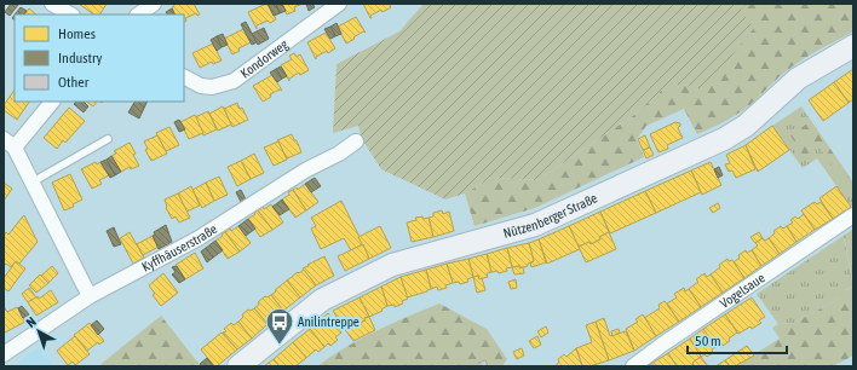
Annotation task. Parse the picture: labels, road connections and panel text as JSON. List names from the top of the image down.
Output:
{
  "streets": {
    "street": [
      "Kondorweg",
      "Nützenberger Straße",
      "Kyffhäuserstraße",
      "Vogelsaue"
    ]
  },
  "places": {
    "bus stop": ["Anilintreppe"]
  },
  "legend": ["Homes", "Industry", "Other"],
  "scale_bar": "50 m",
  "north": "top left"
}
